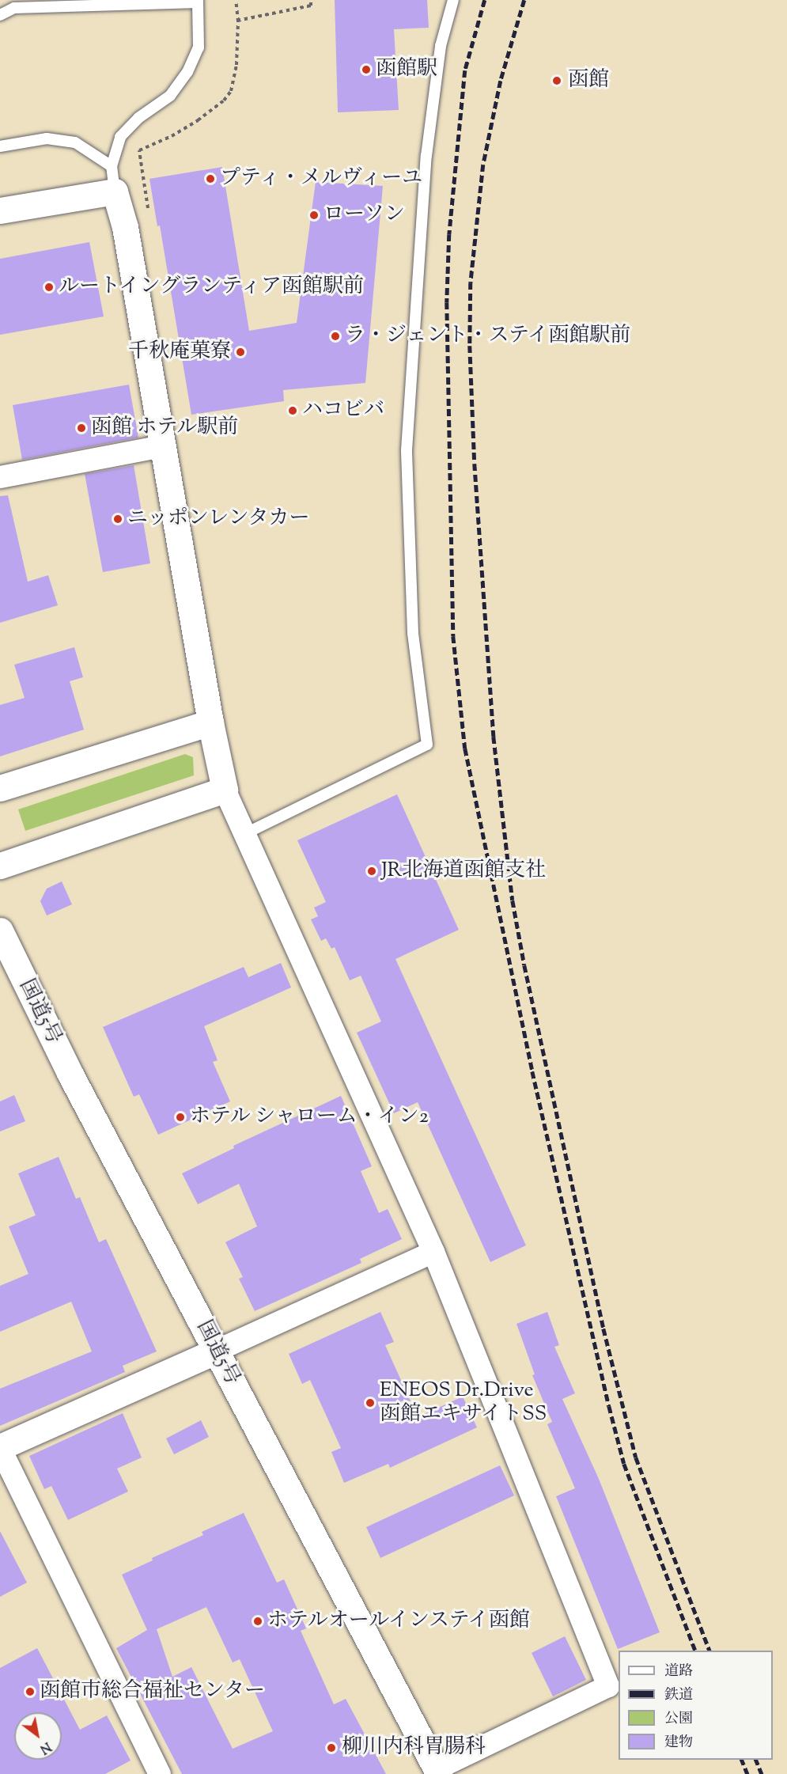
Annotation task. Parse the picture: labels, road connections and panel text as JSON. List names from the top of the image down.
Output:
{
  "streets": {
    "main road": ["国道5号"]
  },
  "places": [
    "函館駅",
    "函館",
    "プティ・メルヴィーユ",
    "ローソン",
    "ルートイングランティア函館駅前",
    "ラ・ジェント・ステイ函館駅前",
    "千秋庵菓寮",
    "ハコビバ",
    "函館 ホテル駅前",
    "ニッポンレンタカー",
    "JR北海道函館支社",
    "ホテル シャローム・イン2",
    "ENEOS Dr.Drive 函館エキサイトSS",
    "ホテルオールインステイ函館",
    "函館市総合福祉センター",
    "柳川内科胃腸科"
  ],
  "legend": [
    "道路",
    "鉄道",
    "公園",
    "建物"
  ],
  "north": "bottom right"
}
